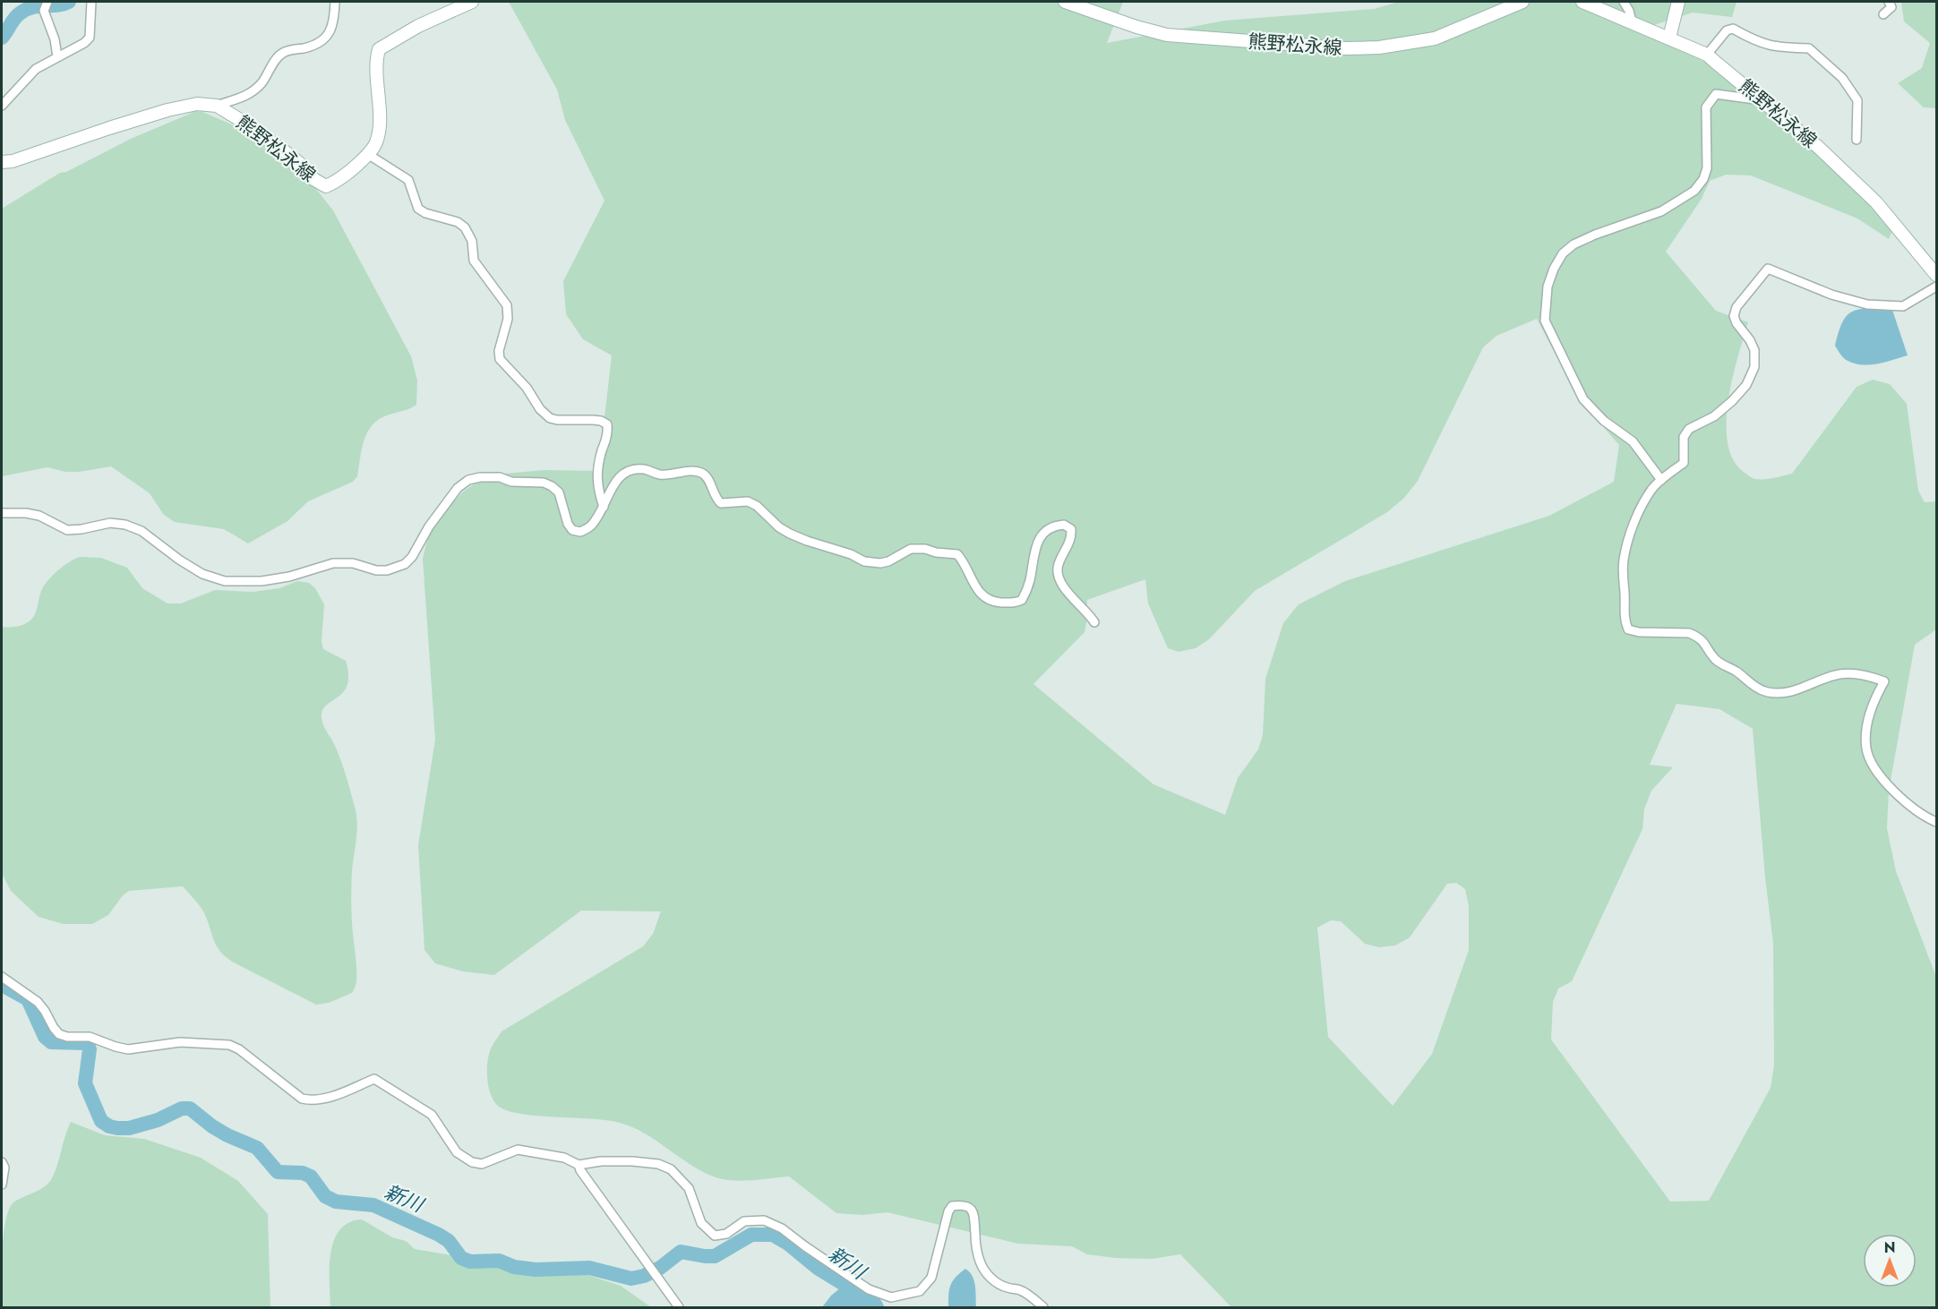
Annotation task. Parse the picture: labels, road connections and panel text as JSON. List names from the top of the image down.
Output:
{
  "streets": {
    "main road": ["熊野松永線"]
  },
  "water": ["新川"],
  "north": "top"
}
